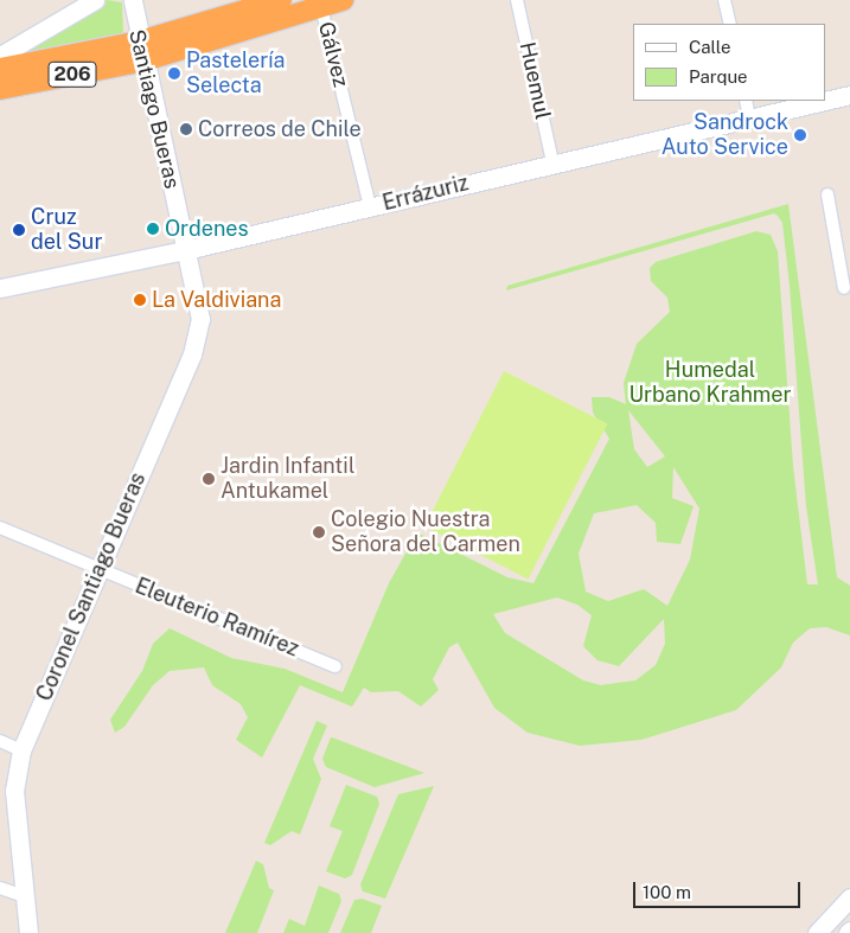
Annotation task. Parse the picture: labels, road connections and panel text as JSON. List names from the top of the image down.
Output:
{
  "streets": {
    "highway": ["206"],
    "main road": ["Santiago Bueras", "Errázuriz", "Coronel Santiago Bueras"],
    "street": ["Gálvez", "Huemul", "Eleuterio Ramírez"]
  },
  "crossings": [
    ["Gálvez", "206"],
    ["Gálvez", "Errázuriz"],
    ["206", "Santiago Bueras"],
    ["Huemul", "Errázuriz"],
    ["Santiago Bueras", "Errázuriz"],
    ["Santiago Bueras", "Coronel Santiago Bueras"],
    ["Errázuriz", "Coronel Santiago Bueras"],
    ["Coronel Santiago Bueras", "Eleuterio Ramírez"]
  ],
  "parks": ["Humedal Urbano Krahmer"],
  "places": [
    "Pastelería Selecta",
    "Correos de Chile",
    "Sandrock Auto Service",
    "Ordenes",
    "Cruz del Sur",
    "La Valdiviana",
    "Jardin Infantil Antukamel",
    "Colegio Nuestra Señora del Carmen"
  ],
  "legend": ["Calle", "Parque"],
  "scale_bar": "100 m"
}
